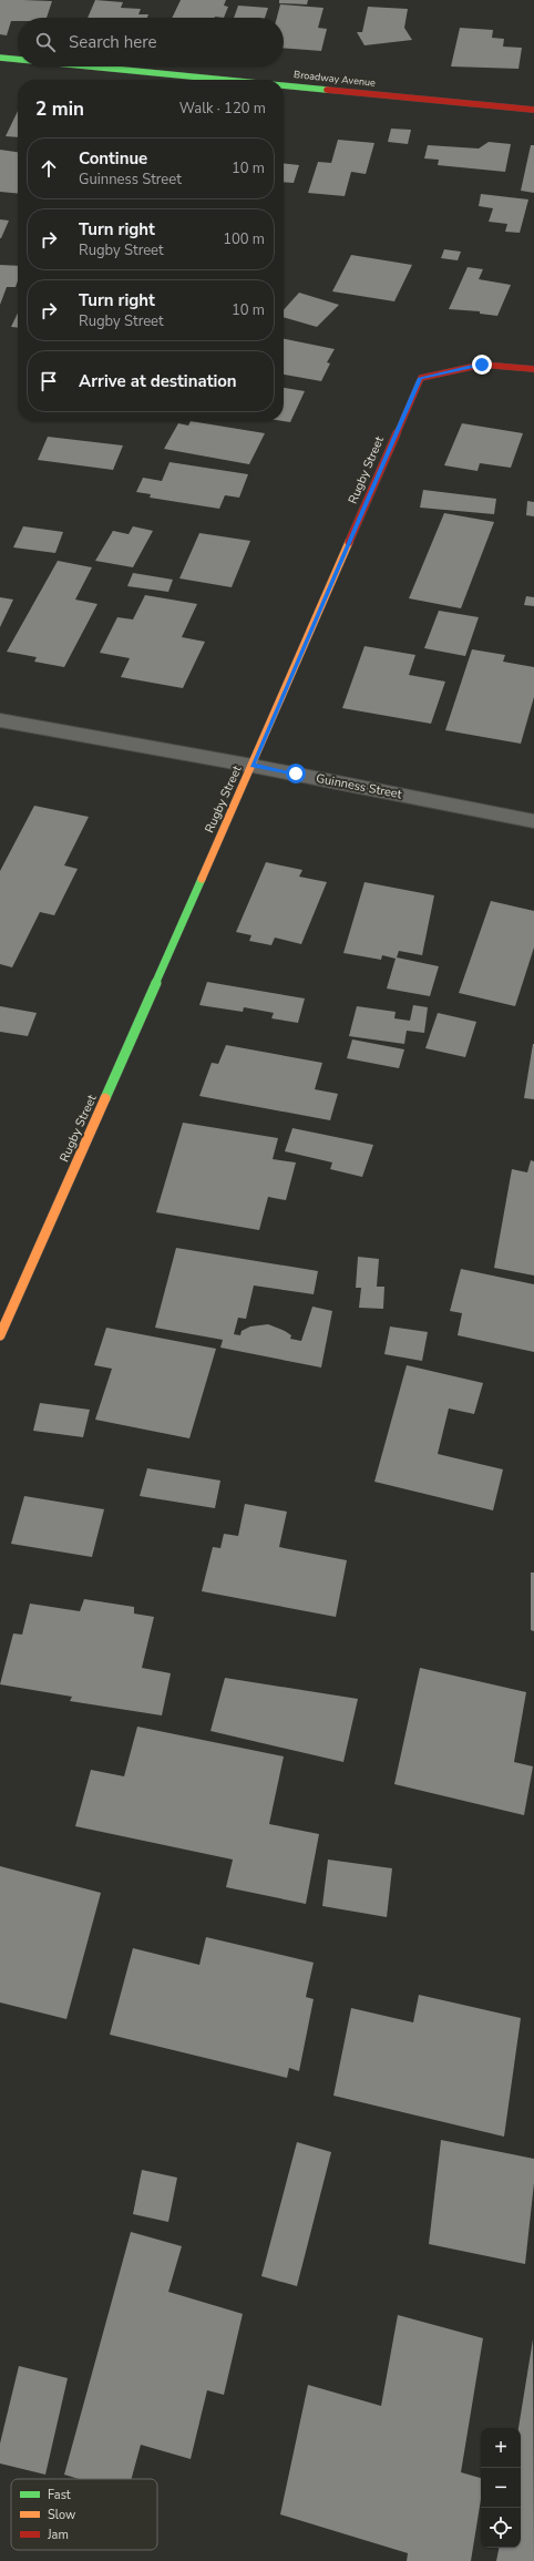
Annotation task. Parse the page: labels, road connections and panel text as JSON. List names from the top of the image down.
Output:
{
  "streets": {
    "street": ["Broadway Avenue", "Rugby Street", "Guinness Street"]
  },
  "crossings": [
    ["Rugby Street", "Guinness Street"]
  ],
  "legend": ["Fast", "Slow", "Jam"],
  "page": {
    "search": "Search here",
    "heading": ["2 min", "Walk · 120 m"],
    "list": [
      ["Continue", "Guinness Street", "10 m"],
      ["Turn right", "Rugby Street", "100 m"],
      ["Turn right", "Rugby Street", "10 m"],
      "Arrive at destination"
    ],
    "map_buttons": ["+", "−"]
  }
}
